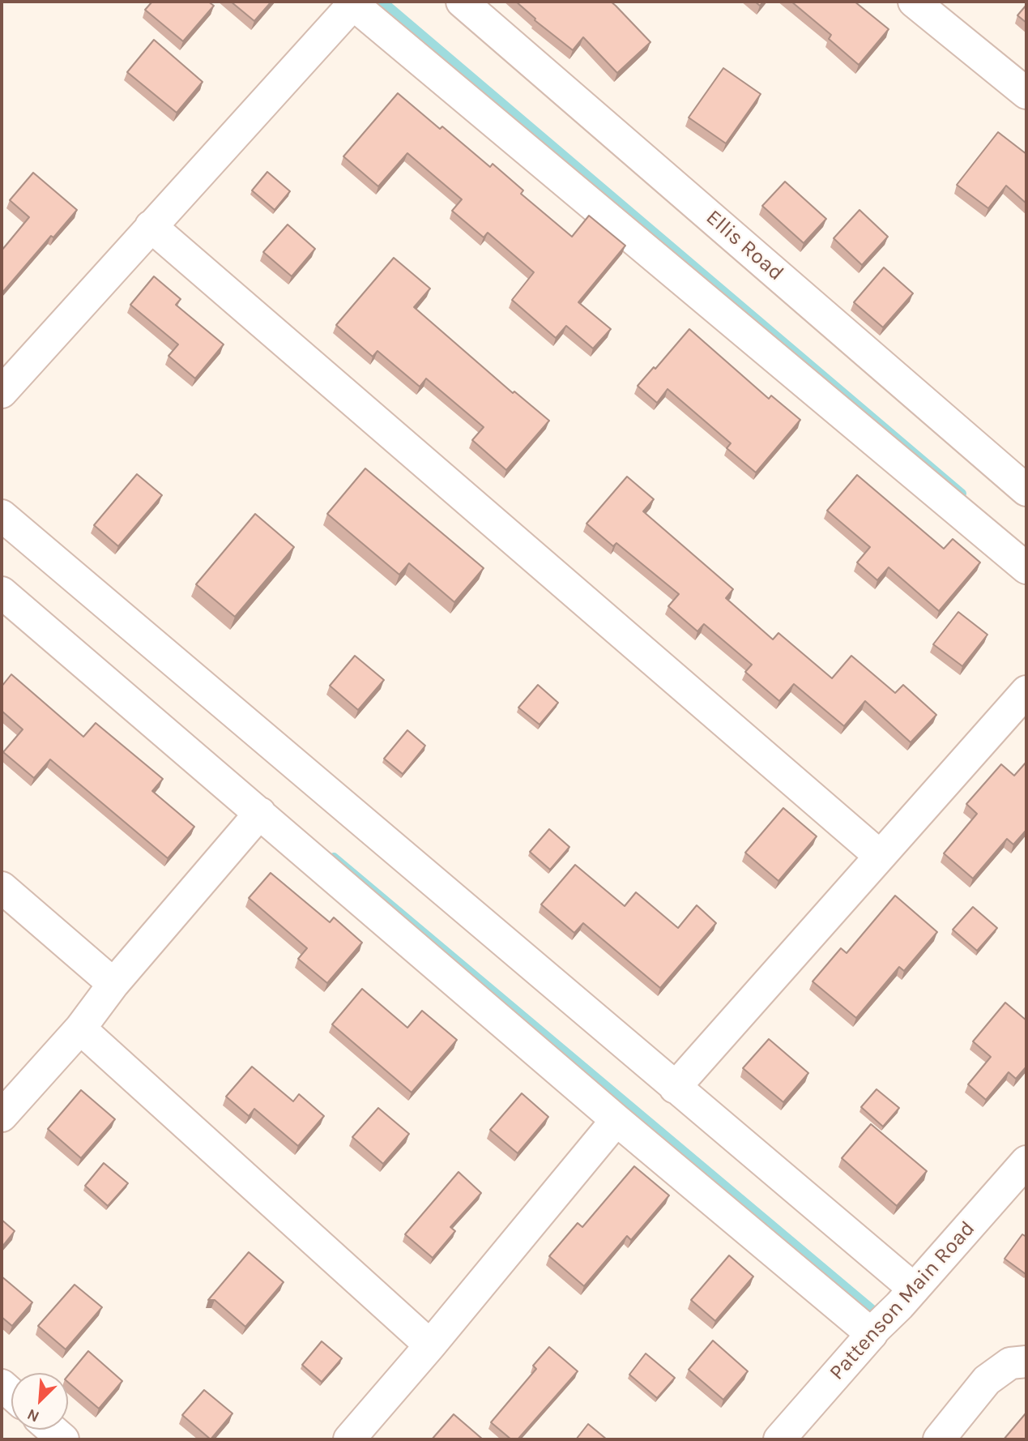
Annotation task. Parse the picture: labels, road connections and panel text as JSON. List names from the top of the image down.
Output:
{
  "streets": {
    "street": ["Ellis Road", "Pattenson Main Road"]
  },
  "north": "bottom left"
}
